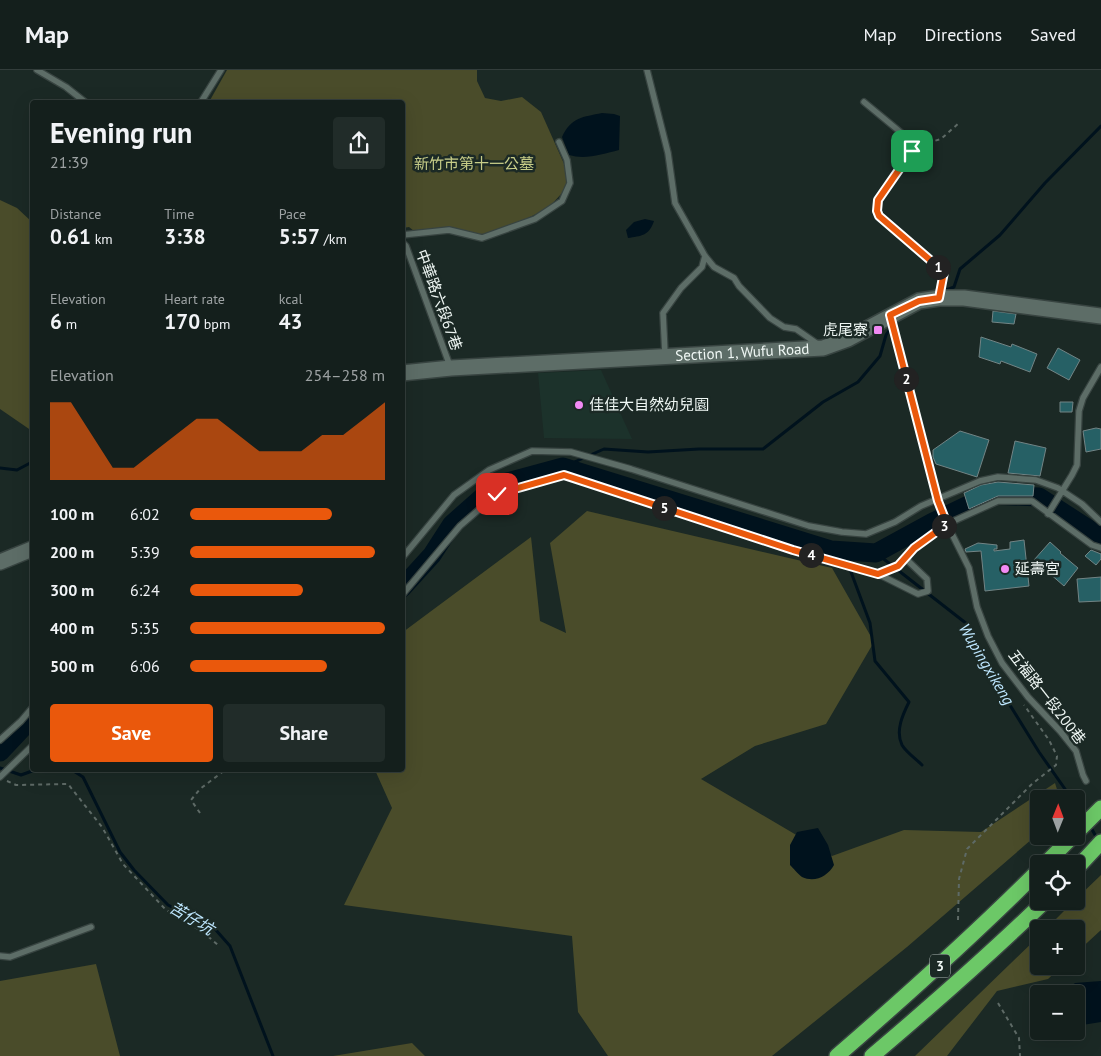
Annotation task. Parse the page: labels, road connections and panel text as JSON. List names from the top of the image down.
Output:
{
  "streets": {
    "highway": ["3"],
    "main road": ["Section 1, Wufu Road"],
    "lane": ["中華路六段67巷", "五福路一段200巷"]
  },
  "crossings": [
    ["中華路六段67巷", "Section 1, Wufu Road"],
    ["Section 1, Wufu Road", "五福路一段200巷"]
  ],
  "water": ["Wupingxikeng", "苦仔坑"],
  "parks": ["新竹市第十一公墓"],
  "places": {
    "transit": ["虎尾寮"],
    "other": ["佳佳大自然幼兒園", "延壽宮"]
  },
  "north": "top",
  "page": {
    "header": "Map",
    "nav": ["Map", "Directions", "Saved"],
    "heading": ["Evening run", "21:39"],
    "stats": [
      ["Distance", "0.61 km"],
      ["Time", "3:38"],
      ["Pace", "5:57 /km"],
      ["Elevation", "6 m"],
      ["Heart rate", "170 bpm"],
      ["kcal", "43"]
    ],
    "pins": [
      "1",
      "2",
      "5",
      "3",
      "4"
    ],
    "chart": ["Elevation", "254–258 m"],
    "list": [
      {
        "name": "100 m",
        "note": "6:02"
      },
      {
        "name": "200 m",
        "note": "5:39"
      },
      {
        "name": "300 m",
        "note": "6:24"
      },
      {
        "name": "400 m",
        "note": "5:35"
      },
      {
        "name": "500 m",
        "note": "6:06"
      }
    ],
    "buttons": ["Save", "Share"],
    "map_buttons": ["+", "−"]
  }
}
